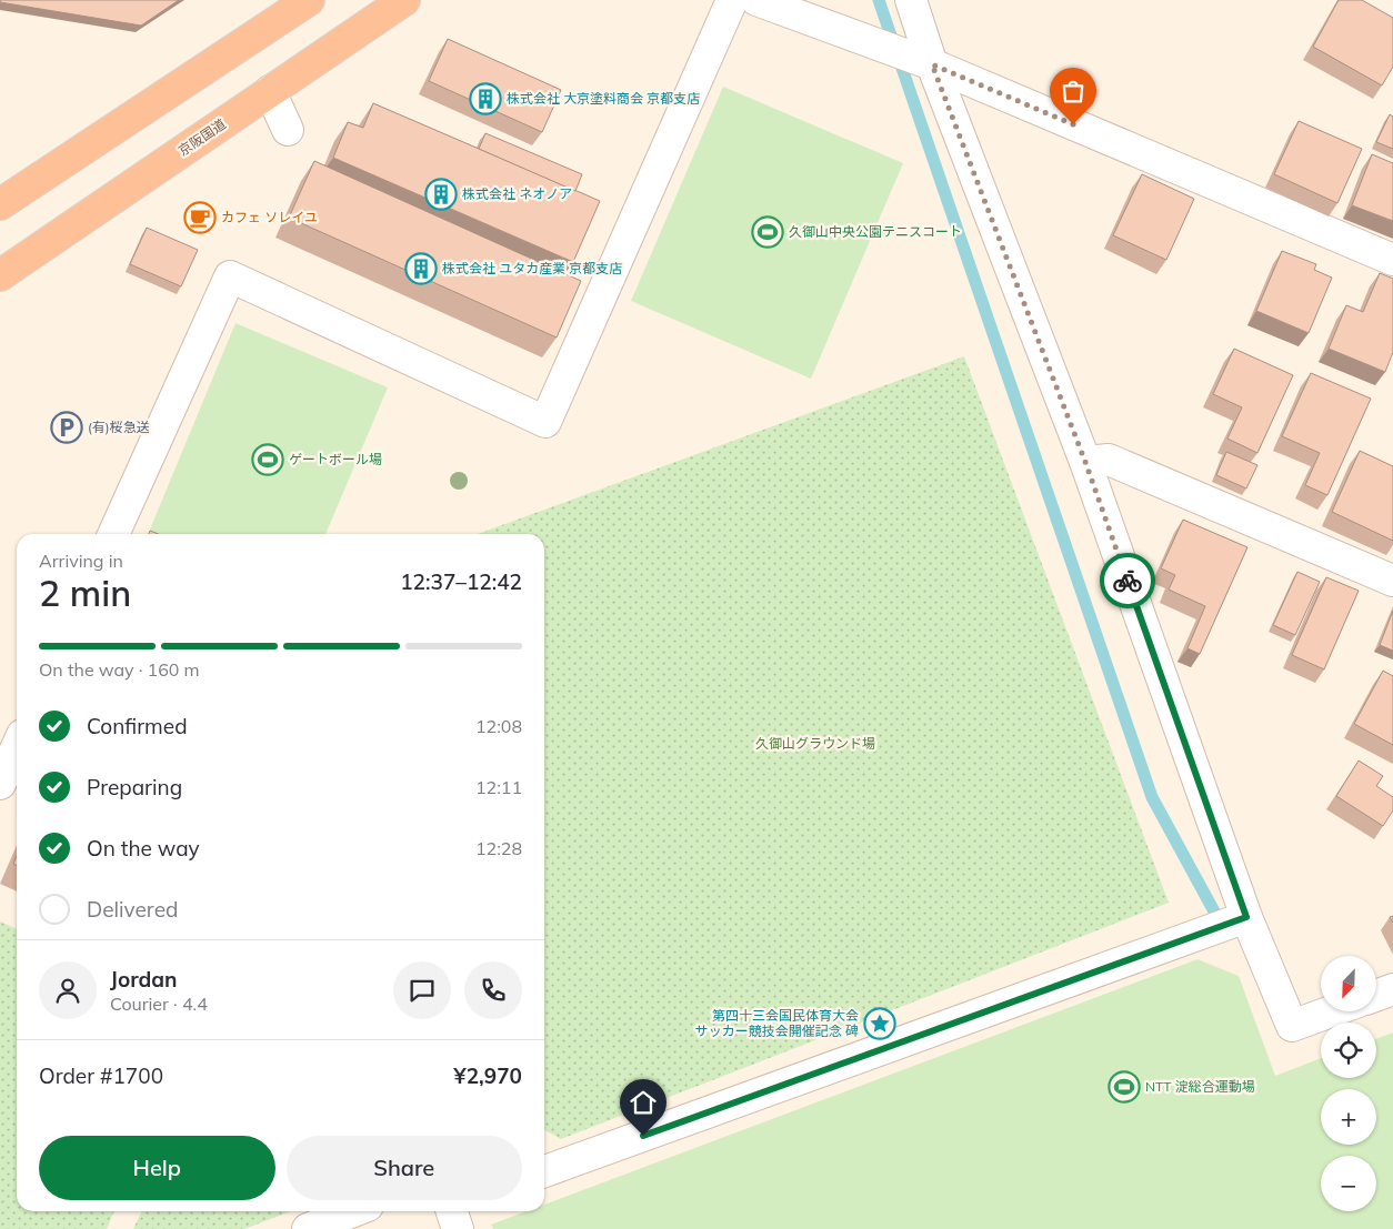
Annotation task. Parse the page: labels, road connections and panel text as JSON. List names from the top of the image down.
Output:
{
  "streets": {
    "highway": ["京阪国道"]
  },
  "parks": ["久御山グラウンド場"],
  "places": {
    "building": ["株式会社 大京塗料商会 京都支店", "株式会社 ネオノア", "株式会社 ユタカ産業 京都支店"],
    "cafe": ["カフェ ソレイユ"],
    "sports": ["久御山中央公園テニスコート", "ゲートボール場", "NTT 淀総合運動場"],
    "parking": ["(有)桜急送"],
    "place": ["第四十三会国民体育大会 サッカー競技会開催記念 碑"]
  },
  "north": "bottom left",
  "page": {
    "heading": ["2 min", "Arriving in", "12:37–12:42"],
    "panel": [
      "Jordan",
      "Courier · 4.4",
      "Order #1700",
      "¥2,970"
    ],
    "bar": "On the way · 160 m",
    "list": [
      ["Confirmed", "12:08"],
      ["Preparing", "12:11"],
      ["On the way", "12:28"],
      "Delivered"
    ],
    "map_buttons": ["+", "−"],
    "buttons": ["Help", "Share"]
  }
}
